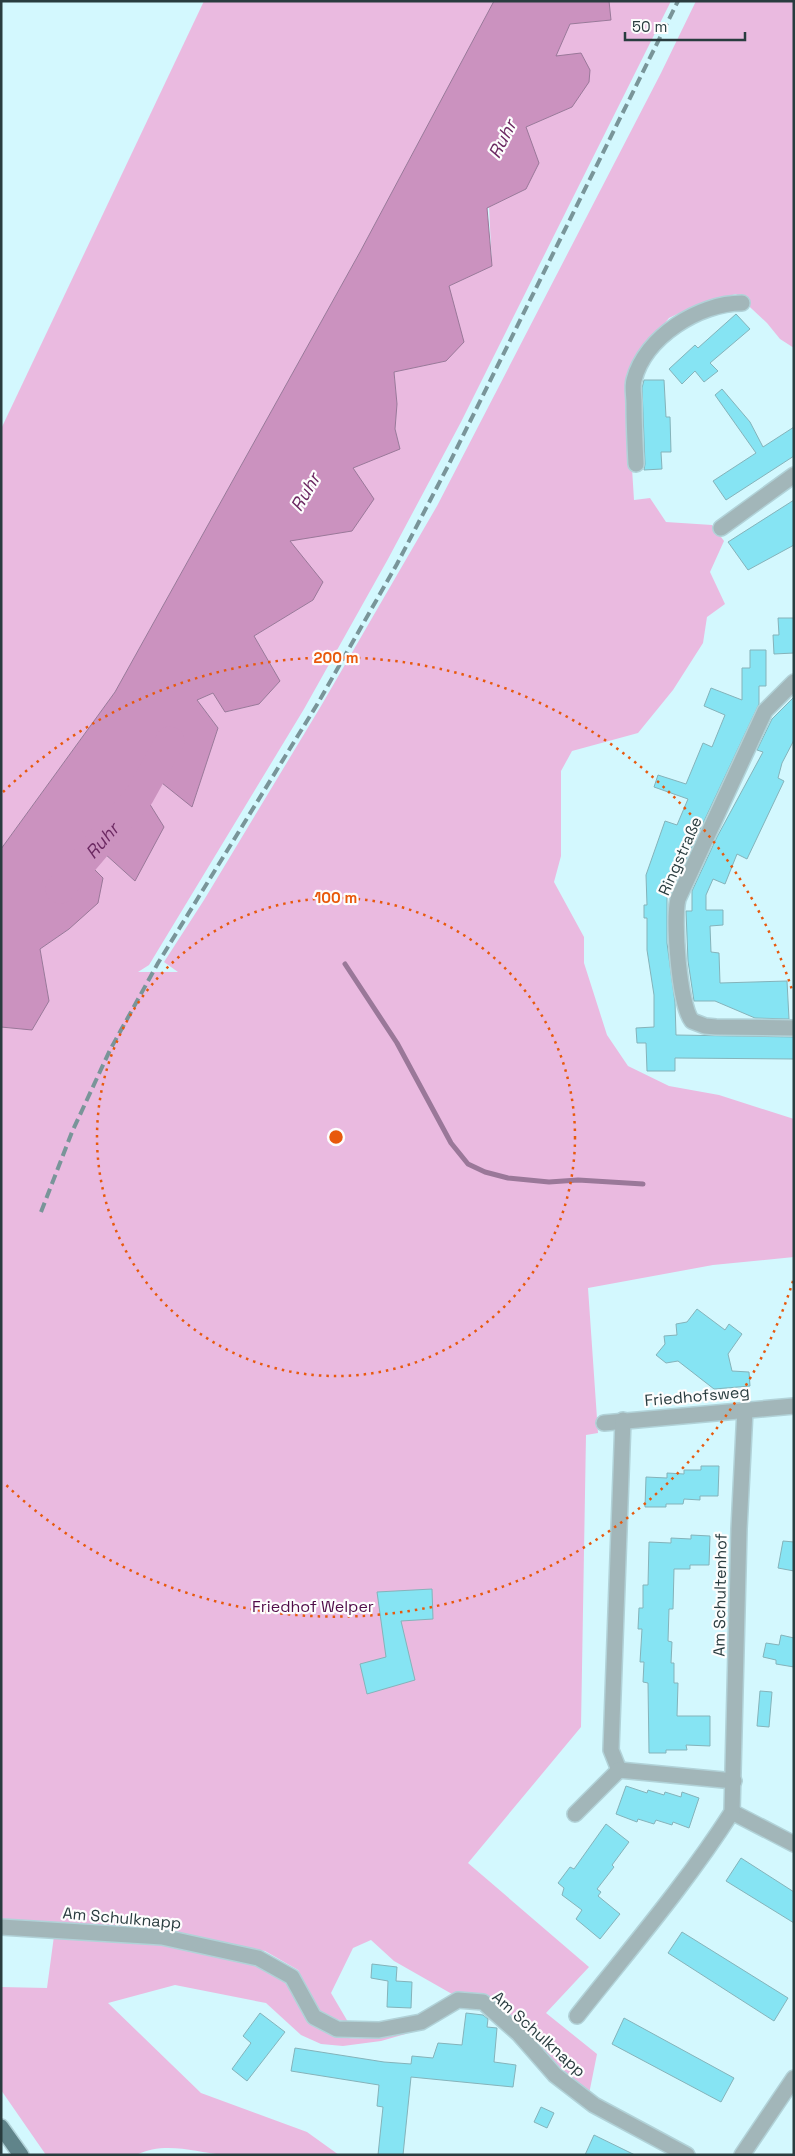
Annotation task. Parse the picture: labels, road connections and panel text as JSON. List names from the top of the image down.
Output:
{
  "streets": {
    "street": [
      "Ringstraße",
      "Friedhofsweg",
      "Am Schultenhof",
      "Am Schulknapp"
    ]
  },
  "crossings": [
    ["Friedhofsweg", "Am Schultenhof"]
  ],
  "water": ["Ruhr"],
  "parks": ["Friedhof Welper"],
  "scale_bar": "50 m",
  "rings": ["200 m", "100 m"]
}
